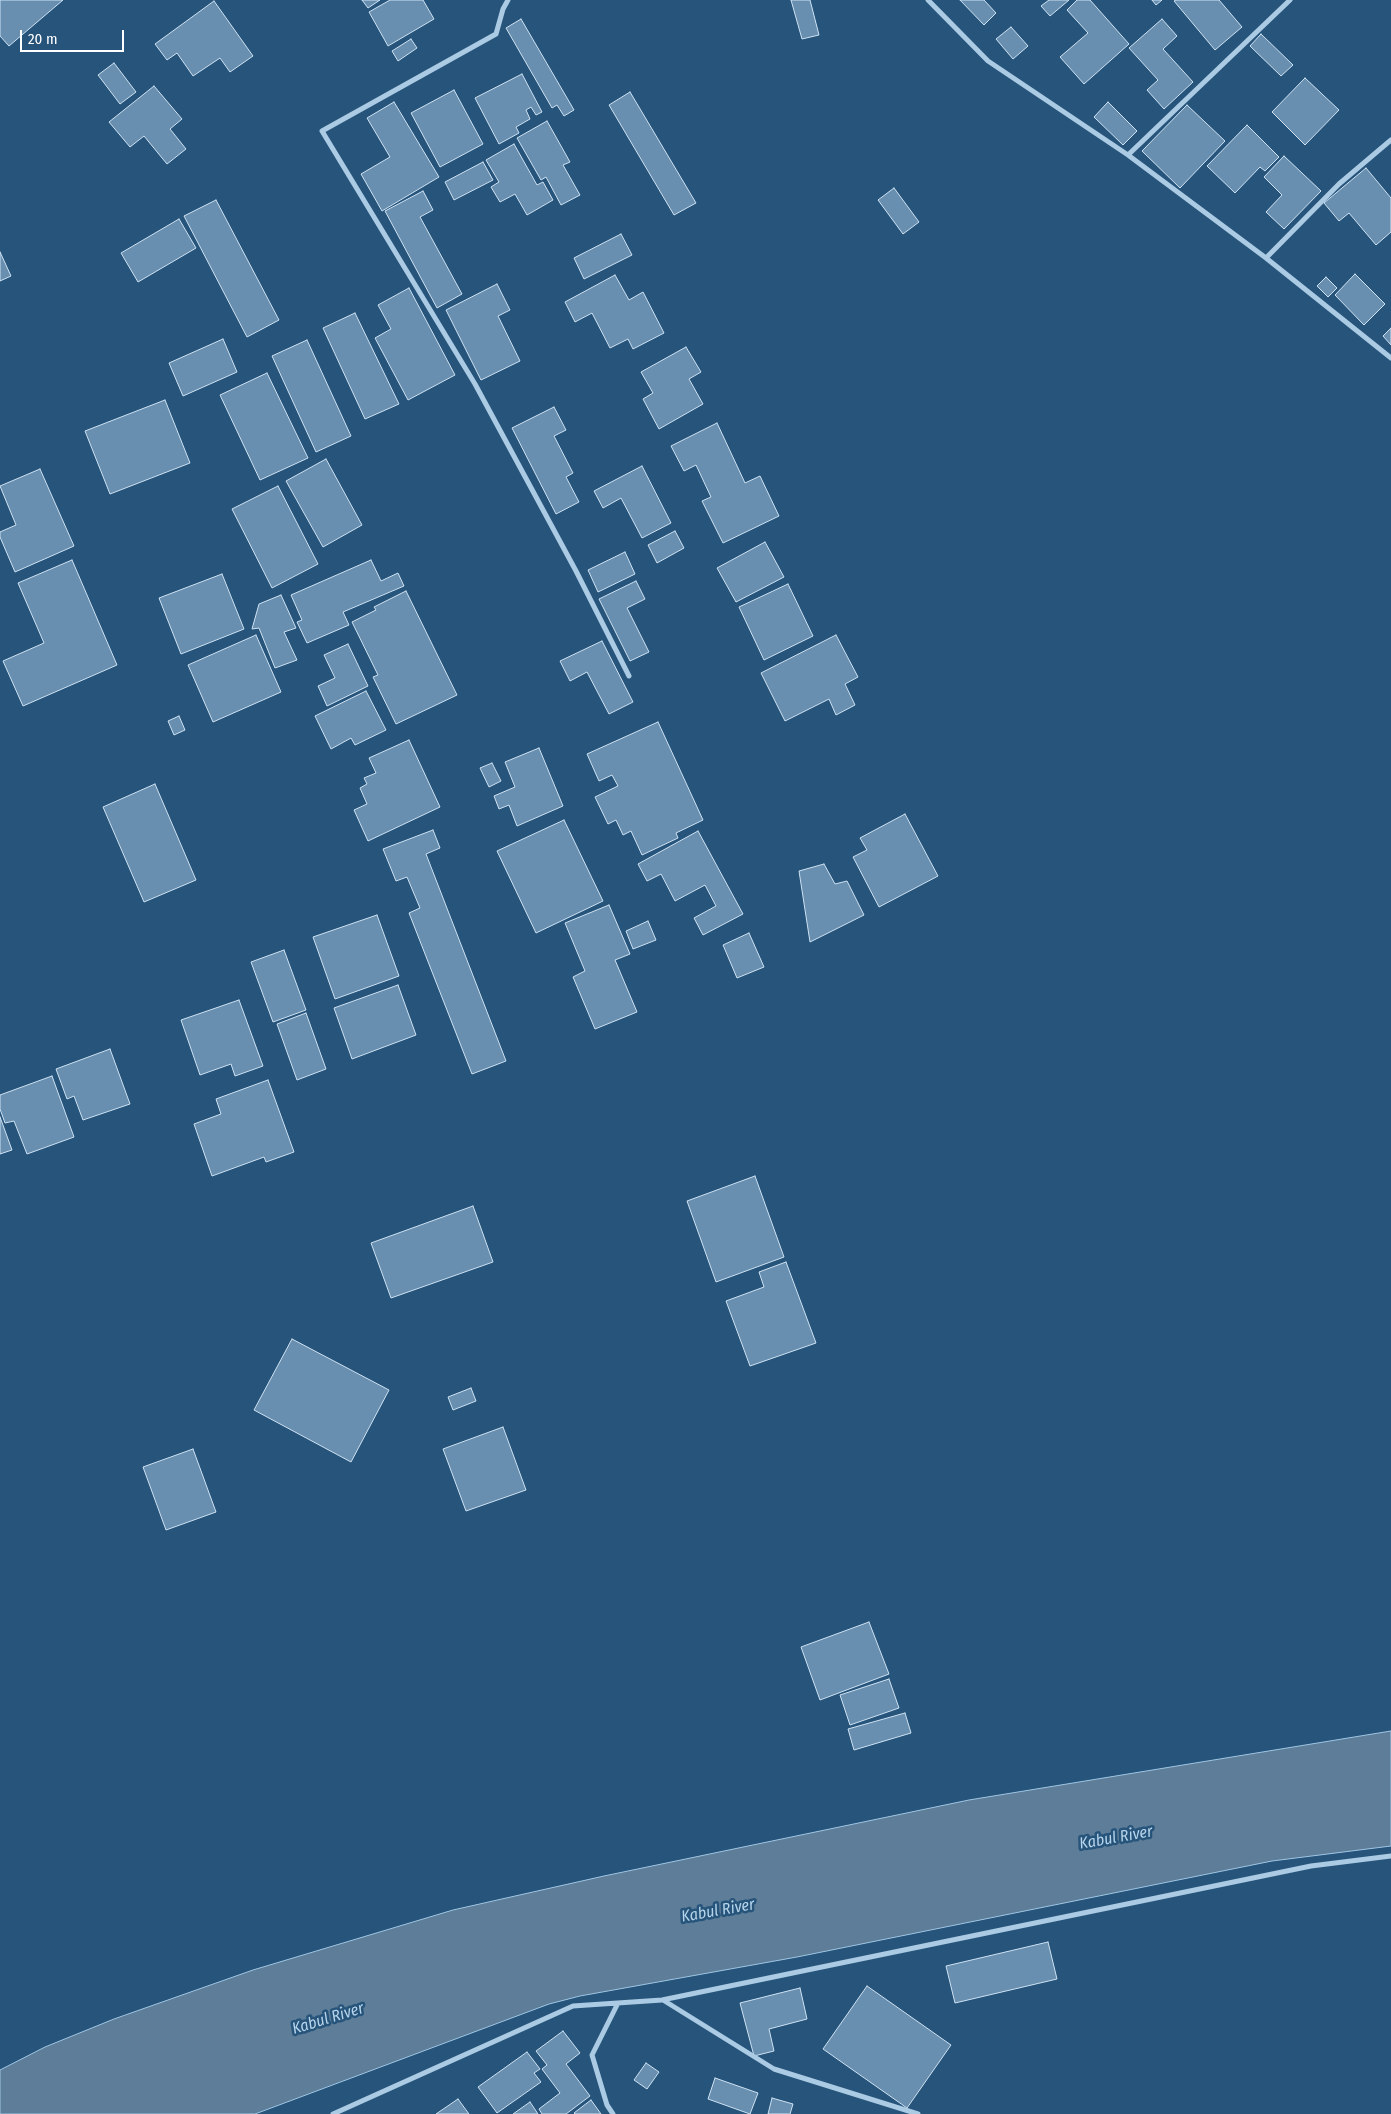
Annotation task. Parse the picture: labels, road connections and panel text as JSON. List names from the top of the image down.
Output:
{
  "water": ["Kabul River"],
  "scale_bar": "20 m"
}
